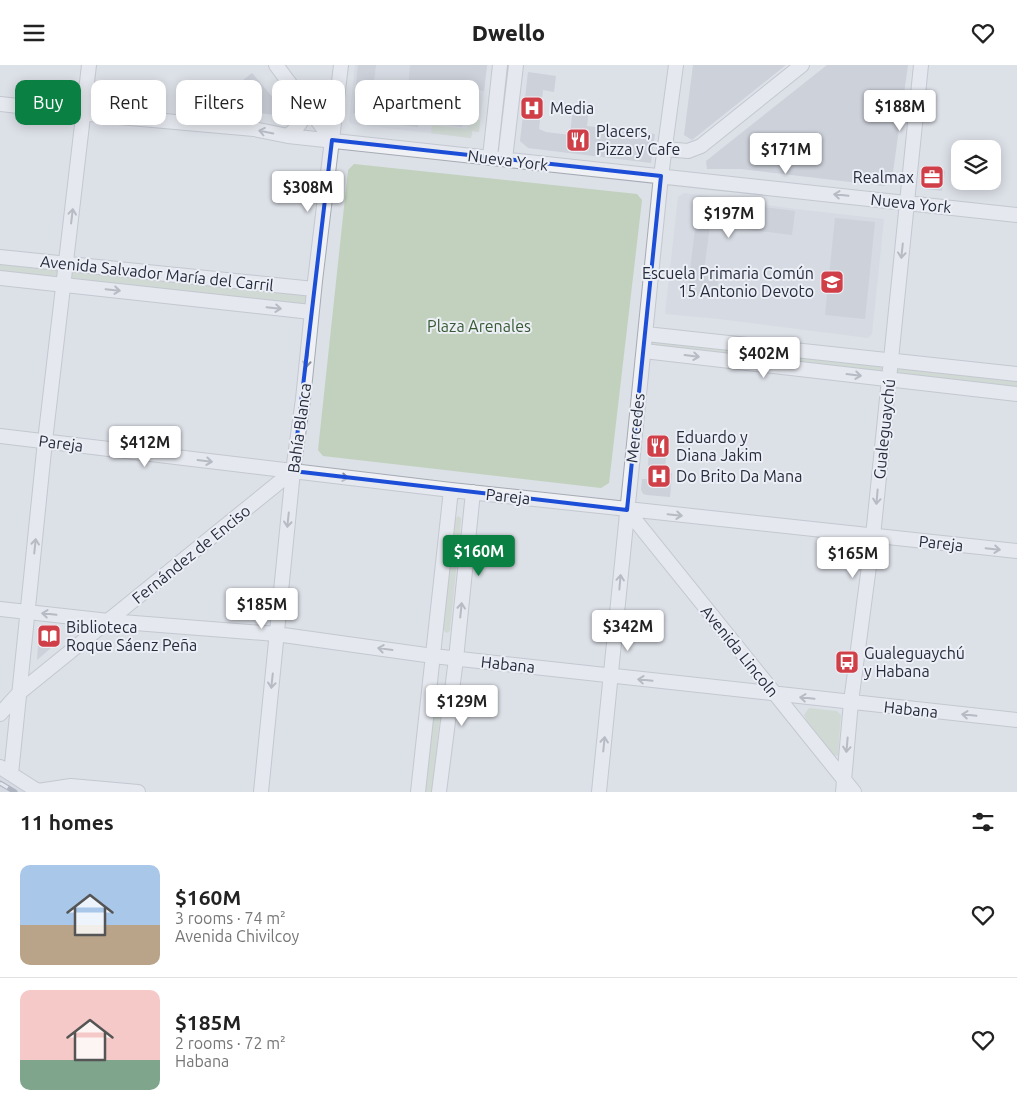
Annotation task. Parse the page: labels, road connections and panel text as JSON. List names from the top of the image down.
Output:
{
  "streets": {
    "street": [
      "Nueva York",
      "Avenida Salvador María del Carril",
      "Bahía Blanca",
      "Mercedes",
      "Gualeguaychú",
      "Pareja",
      "Fernández de Enciso",
      "Avenida Lincoln",
      "Habana"
    ]
  },
  "crossings": [
    ["Nueva York", "Bahía Blanca"],
    ["Nueva York", "Mercedes"],
    ["Nueva York", "Gualeguaychú"],
    ["Avenida Salvador María del Carril", "Bahía Blanca"],
    ["Bahía Blanca", "Pareja"],
    ["Bahía Blanca", "Fernández de Enciso"],
    ["Bahía Blanca", "Habana"],
    ["Mercedes", "Pareja"],
    ["Mercedes", "Avenida Lincoln"],
    ["Mercedes", "Habana"],
    ["Gualeguaychú", "Pareja"],
    ["Gualeguaychú", "Avenida Lincoln"],
    ["Gualeguaychú", "Habana"],
    ["Pareja", "Fernández de Enciso"],
    ["Pareja", "Avenida Lincoln"],
    ["Fernández de Enciso", "Habana"],
    ["Avenida Lincoln", "Habana"]
  ],
  "one_way": [
    "Nueva York",
    "Bahía Blanca",
    "Mercedes",
    "Gualeguaychú",
    "Pareja",
    "Habana"
  ],
  "parks": ["Plaza Arenales"],
  "places": {
    "hospital": ["Media", "Do Brito Da Mana"],
    "restaurant": ["Placers, Pizza y Cafe", "Eduardo y Diana Jakim"],
    "office": ["Realmax"],
    "school or university": ["Escuela Primaria Común 15 Antonio Devoto"],
    "library": ["Biblioteca Roque Sáenz Peña"],
    "bus stop": ["Gualeguaychú y Habana"]
  },
  "page": {
    "header": "Dwello",
    "chip": [
      "Buy",
      "Rent",
      "Filters",
      "New",
      "Apartment"
    ],
    "price": [
      "$188M",
      "$171M",
      "$308M",
      "$197M",
      "$402M",
      "$412M",
      "$160M",
      "$165M",
      "$185M",
      "$342M",
      "$129M"
    ],
    "heading": "11 homes",
    "list": [
      {
        "name": "$160M",
        "note": "3 rooms · 74 m² · Avenida Chivilcoy"
      },
      {
        "name": "$185M",
        "note": "2 rooms · 72 m² · Habana"
      }
    ]
  }
}
